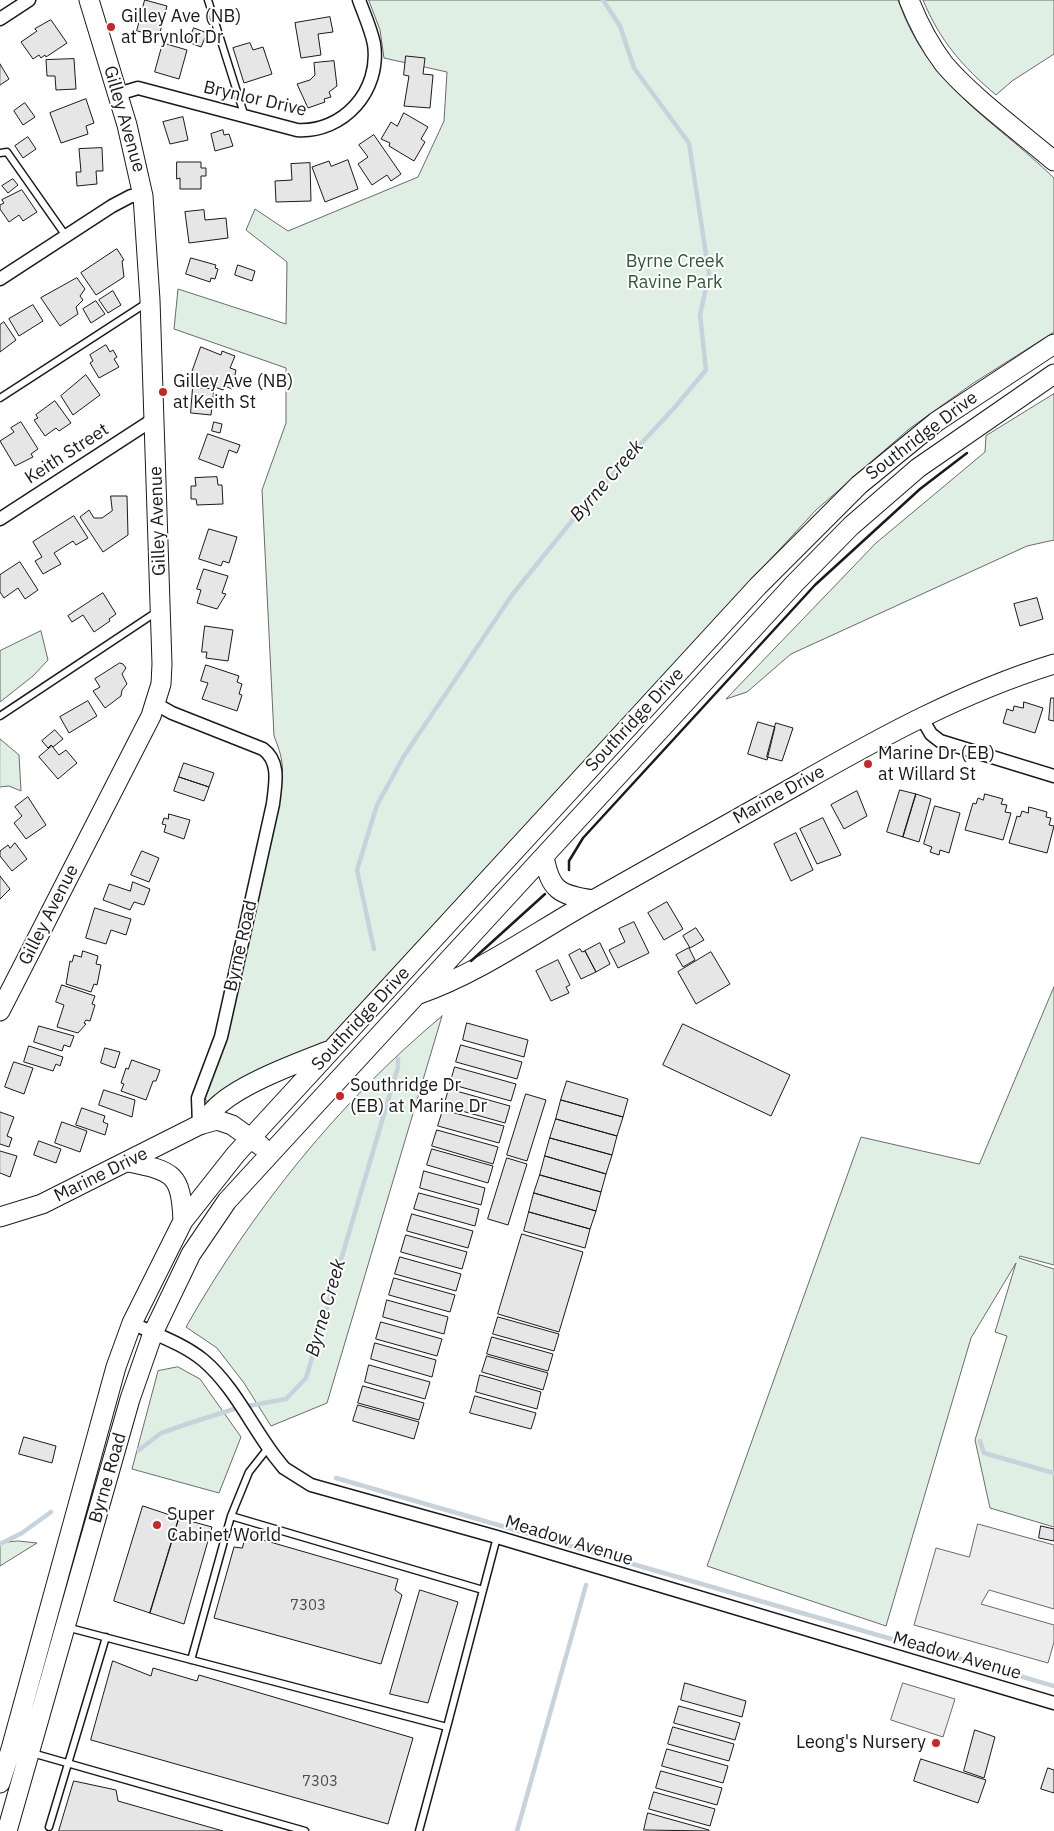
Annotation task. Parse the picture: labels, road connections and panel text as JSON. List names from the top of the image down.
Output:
{
  "streets": {
    "main road": [
      "Gilley Avenue",
      "Southridge Drive",
      "Marine Drive",
      "Byrne Road"
    ],
    "street": ["Brynlor Drive", "Keith Street", "Meadow Avenue"]
  },
  "crossings": [
    ["Brynlor Drive", "Gilley Avenue"],
    ["Gilley Avenue", "Keith Street"],
    ["Gilley Avenue", "Byrne Road"],
    ["Southridge Drive", "Marine Drive"],
    ["Southridge Drive", "Byrne Road"],
    ["Marine Drive", "Byrne Road"],
    ["Byrne Road", "Meadow Avenue"]
  ],
  "water": ["Byrne Creek"],
  "parks": ["Byrne Creek Ravine Park"],
  "places": [
    "Gilley Ave (NB) at Brynlor Dr",
    "Gilley Ave (NB) at Keith St",
    "Marine Dr (EB) at Willard St",
    "Southridge Dr (EB) at Marine Dr",
    "Super Cabinet World",
    "Leong's Nursery"
  ],
  "house_numbers": ["7303", "7303"]
}
